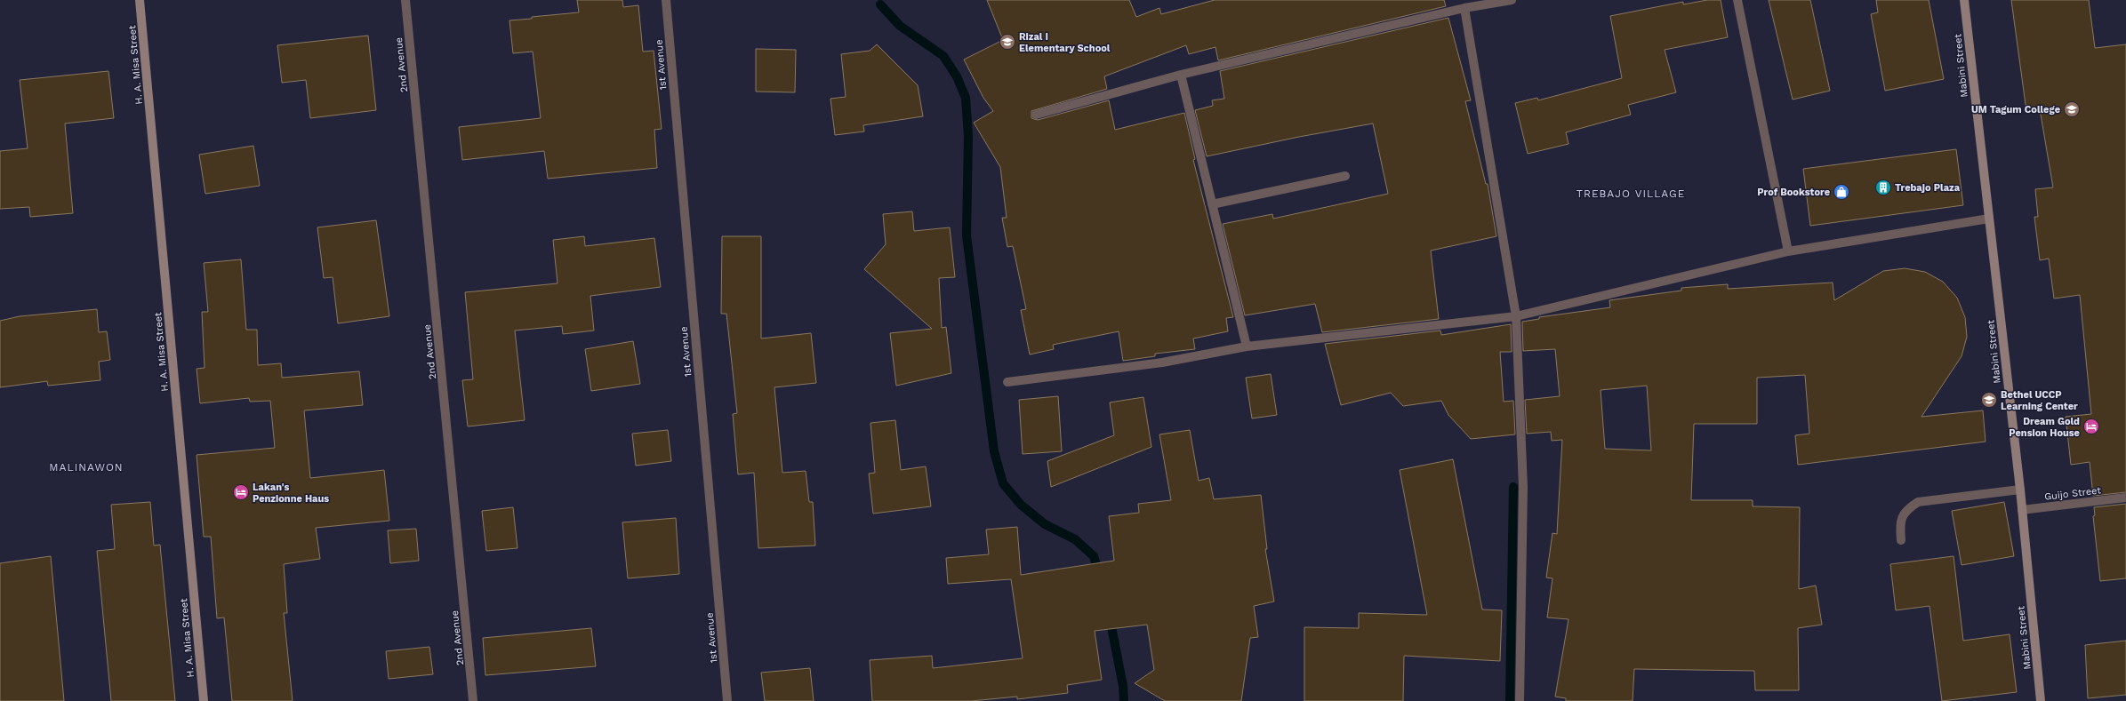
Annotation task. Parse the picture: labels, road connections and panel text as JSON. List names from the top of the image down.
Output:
{
  "streets": {
    "main road": ["H. A. Misa Street", "Mabini Street"],
    "street": ["2nd Avenue", "1st Avenue", "Guijo Street"]
  },
  "crossings": [
    ["Mabini Street", "Guijo Street"]
  ],
  "districts": ["TREBAJO VILLAGE", "MALINAWON"],
  "places": {
    "school or university": ["Rizal I Elementary School", "UM Tagum College", "Bethel UCCP Learning Center"],
    "building": ["Trebajo Plaza"],
    "shop": ["Prof Bookstore"],
    "hotel": ["Dream Gold Pension House", "Lakan's Penzionne Haus"]
  }
}
